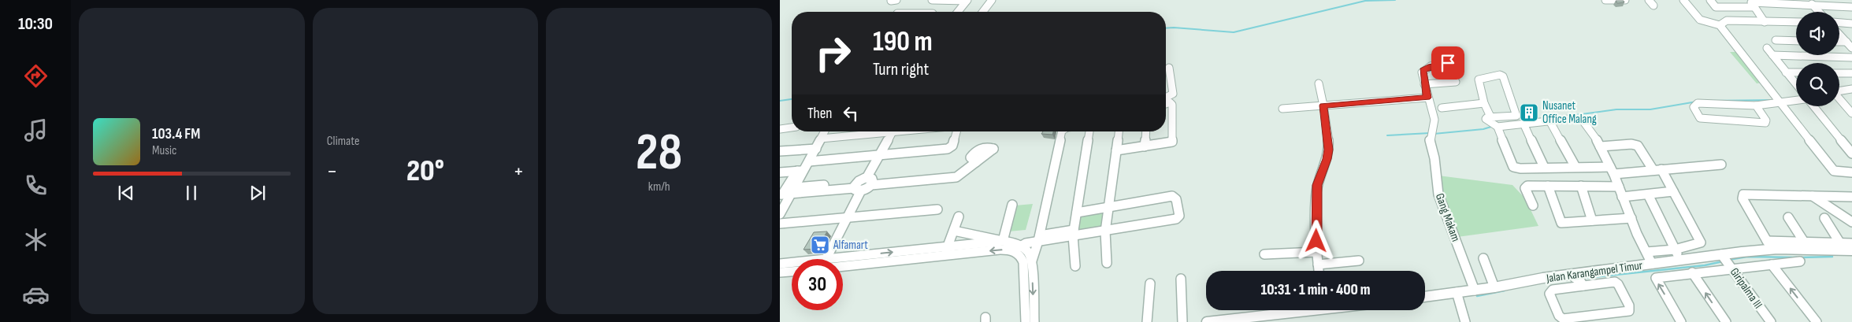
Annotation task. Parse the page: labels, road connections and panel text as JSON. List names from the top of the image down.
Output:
{
  "streets": {
    "street": ["Gang Makam", "Jalan Karangampel Timur", "Giripalma III"]
  },
  "crossings": [
    ["Gang Makam", "Jalan Karangampel Timur"],
    ["Jalan Karangampel Timur", "Giripalma III"]
  ],
  "places": {
    "building": ["Nusanet Office Malang"],
    "supermarket": ["Alfamart"]
  },
  "page": {
    "tabs": "10:30",
    "tile": [
      "Climate",
      ["28", "km/h"]
    ],
    "turn": ["190 m", "Turn right"],
    "then": "Then",
    "song": ["103.4 FM", "Music"],
    "heat": ["−", "20°", "+"],
    "limit": "30",
    "trip": "10:31 · 1 min · 400 m"
  }
}
